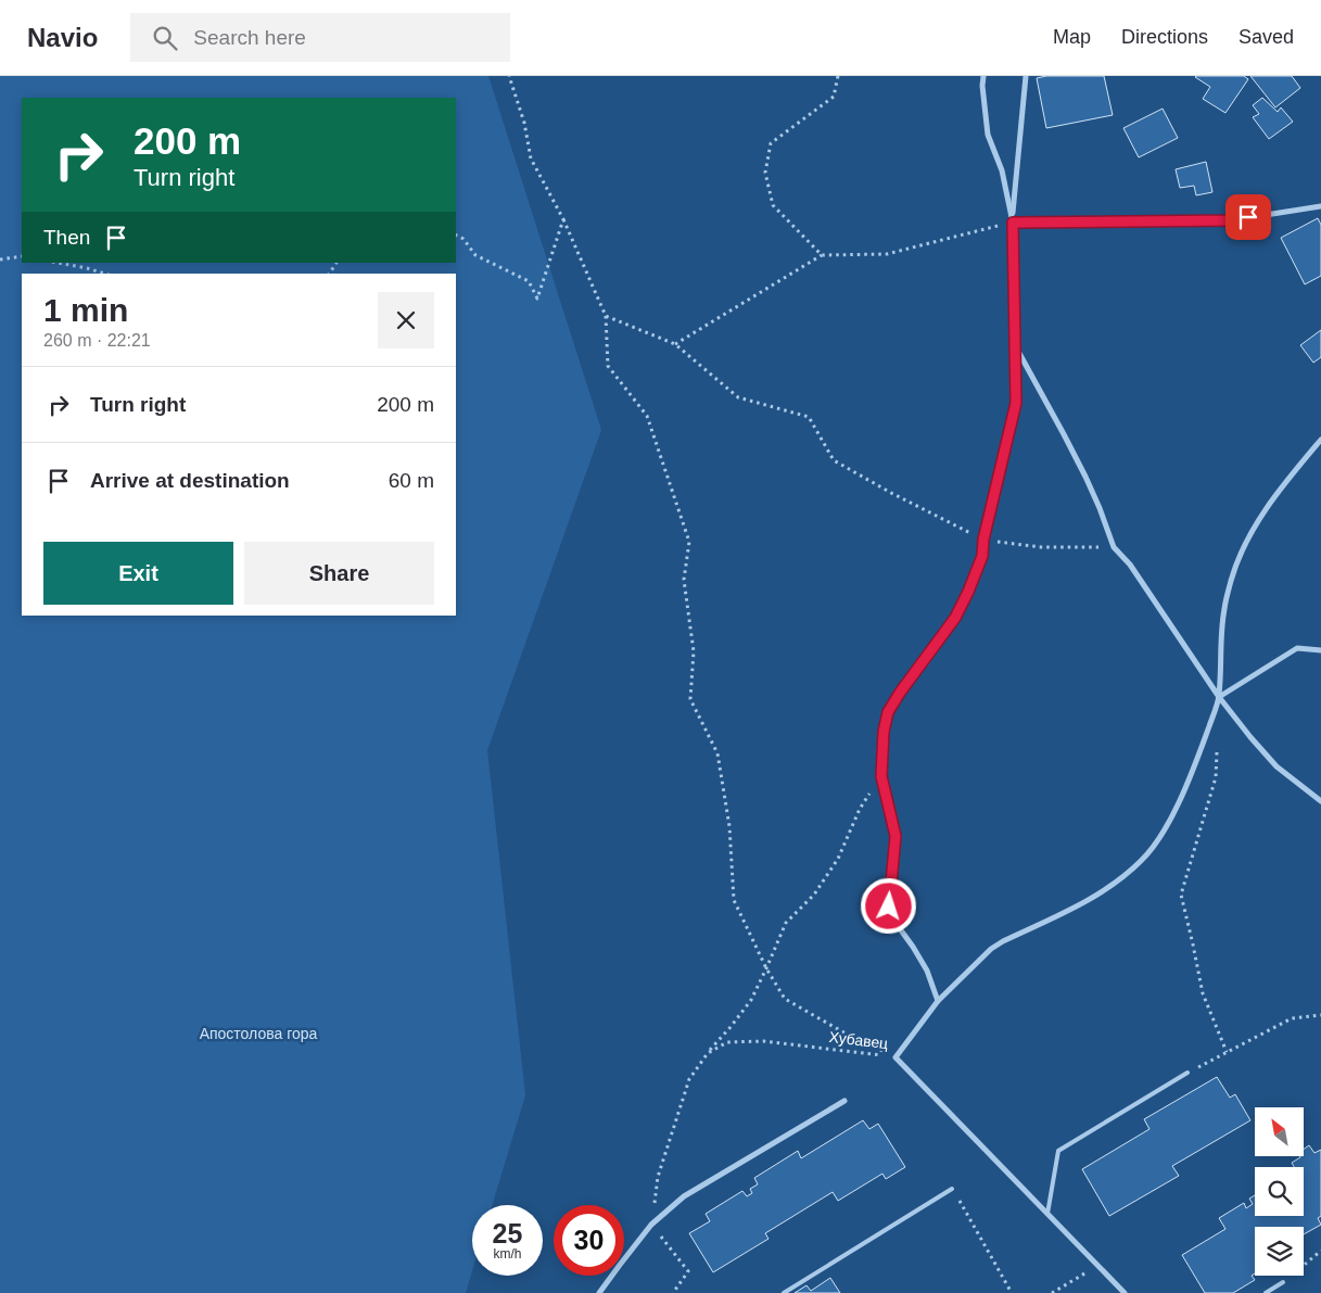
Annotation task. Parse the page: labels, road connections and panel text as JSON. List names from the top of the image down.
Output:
{
  "streets": {
    "street": ["Хубавец"]
  },
  "parks": ["Апостолова гора"],
  "north": "top left",
  "page": {
    "header": "Navio",
    "search": "Search here",
    "nav": ["Map", "Directions", "Saved"],
    "turn": ["200 m", "Turn right"],
    "then": "Then",
    "heading": ["1 min", "260 m · 22:21"],
    "list": [
      {
        "name": "Turn right",
        "value": "200 m"
      },
      {
        "name": "Arrive at destination",
        "value": "60 m"
      }
    ],
    "buttons": ["Exit", "Share"],
    "speed": "25 km/h",
    "limit": "30"
  }
}
